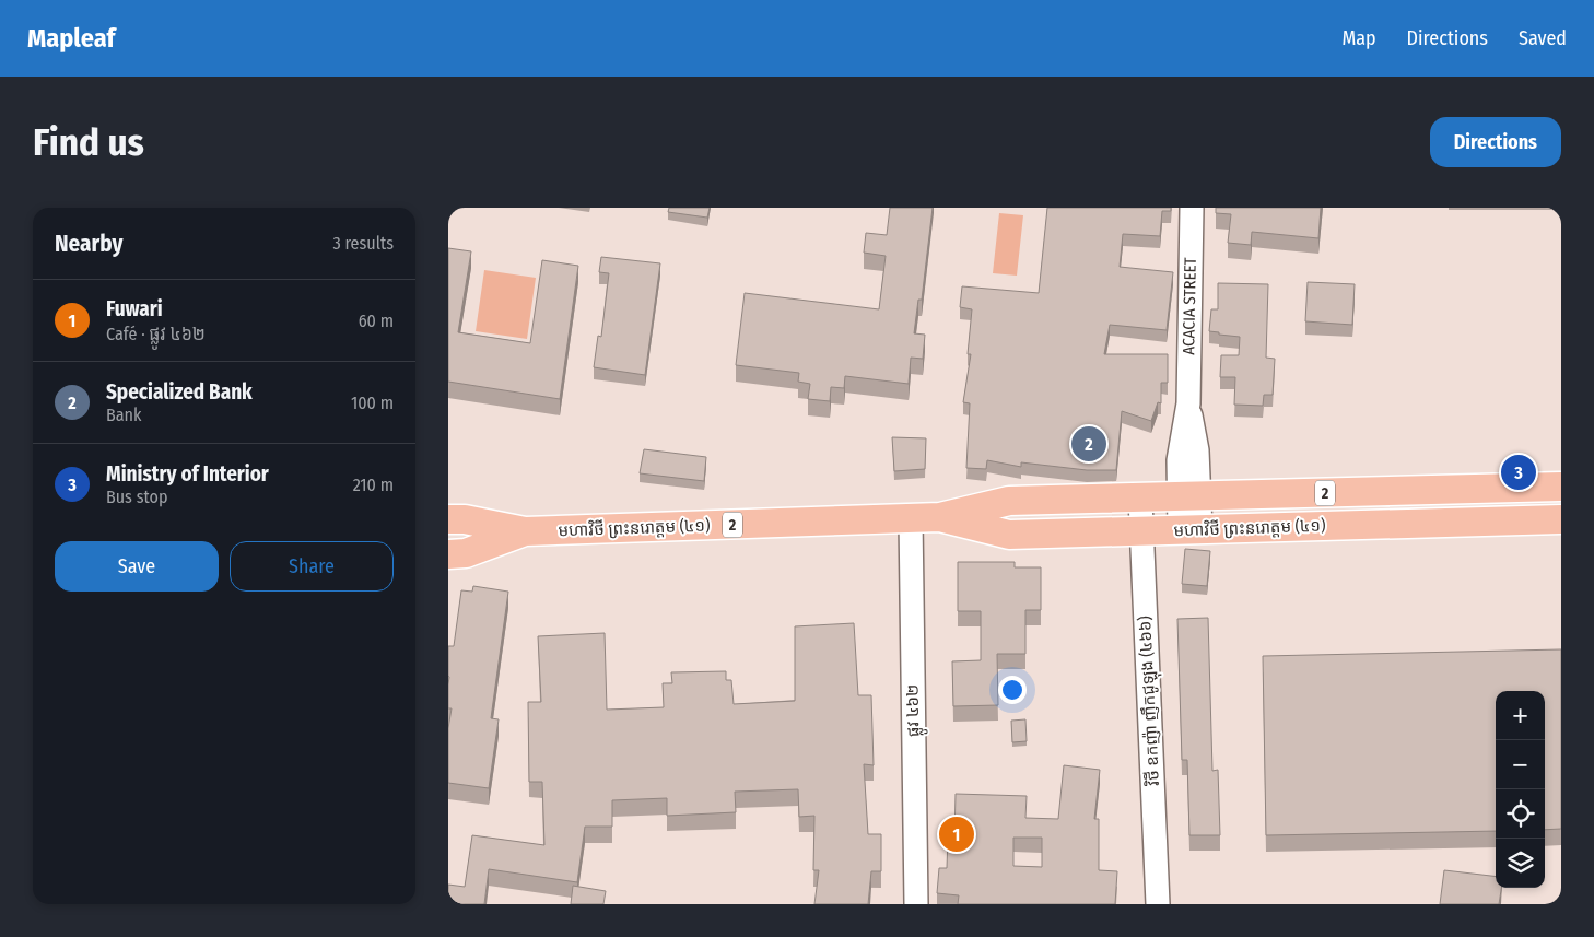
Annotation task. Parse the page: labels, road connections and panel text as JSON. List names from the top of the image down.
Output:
{
  "streets": {
    "main road": ["2", "មហាវិថី ព្រះនរោត្តម (៤១)"],
    "street": ["ACACIA STREET", "វិថី ឧកញ៉ា ញឹកជូឡុង (៤៦៦)", "ផ្លូវ ៤៦២"]
  },
  "crossings": [
    ["ACACIA STREET", "មហាវិថី ព្រះនរោត្តម (៤១)"],
    ["មហាវិថី ព្រះនរោត្តម (៤១)", "វិថី ឧកញ៉ា ញឹកជូឡុង (៤៦៦)"],
    ["មហាវិថី ព្រះនរោត្តម (៤១)", "ផ្លូវ ៤៦២"]
  ],
  "page": {
    "header": "Mapleaf",
    "nav": ["Map", "Directions", "Saved"],
    "buttons": [
      "Directions",
      ["Save", "Share"]
    ],
    "title": "Find us",
    "heading": ["Nearby", "3 results"],
    "list": [
      {
        "mark": "1",
        "name": "Fuwari",
        "note": "Café · ផ្លូវ ៤៦២",
        "value": "60 m"
      },
      {
        "mark": "2",
        "name": "Specialized Bank",
        "note": "Bank",
        "value": "100 m"
      },
      {
        "mark": "3",
        "name": "Ministry of Interior",
        "note": "Bus stop",
        "value": "210 m"
      }
    ],
    "pins": ["2", "3", "1"],
    "map_buttons": ["+", "−"]
  }
}
